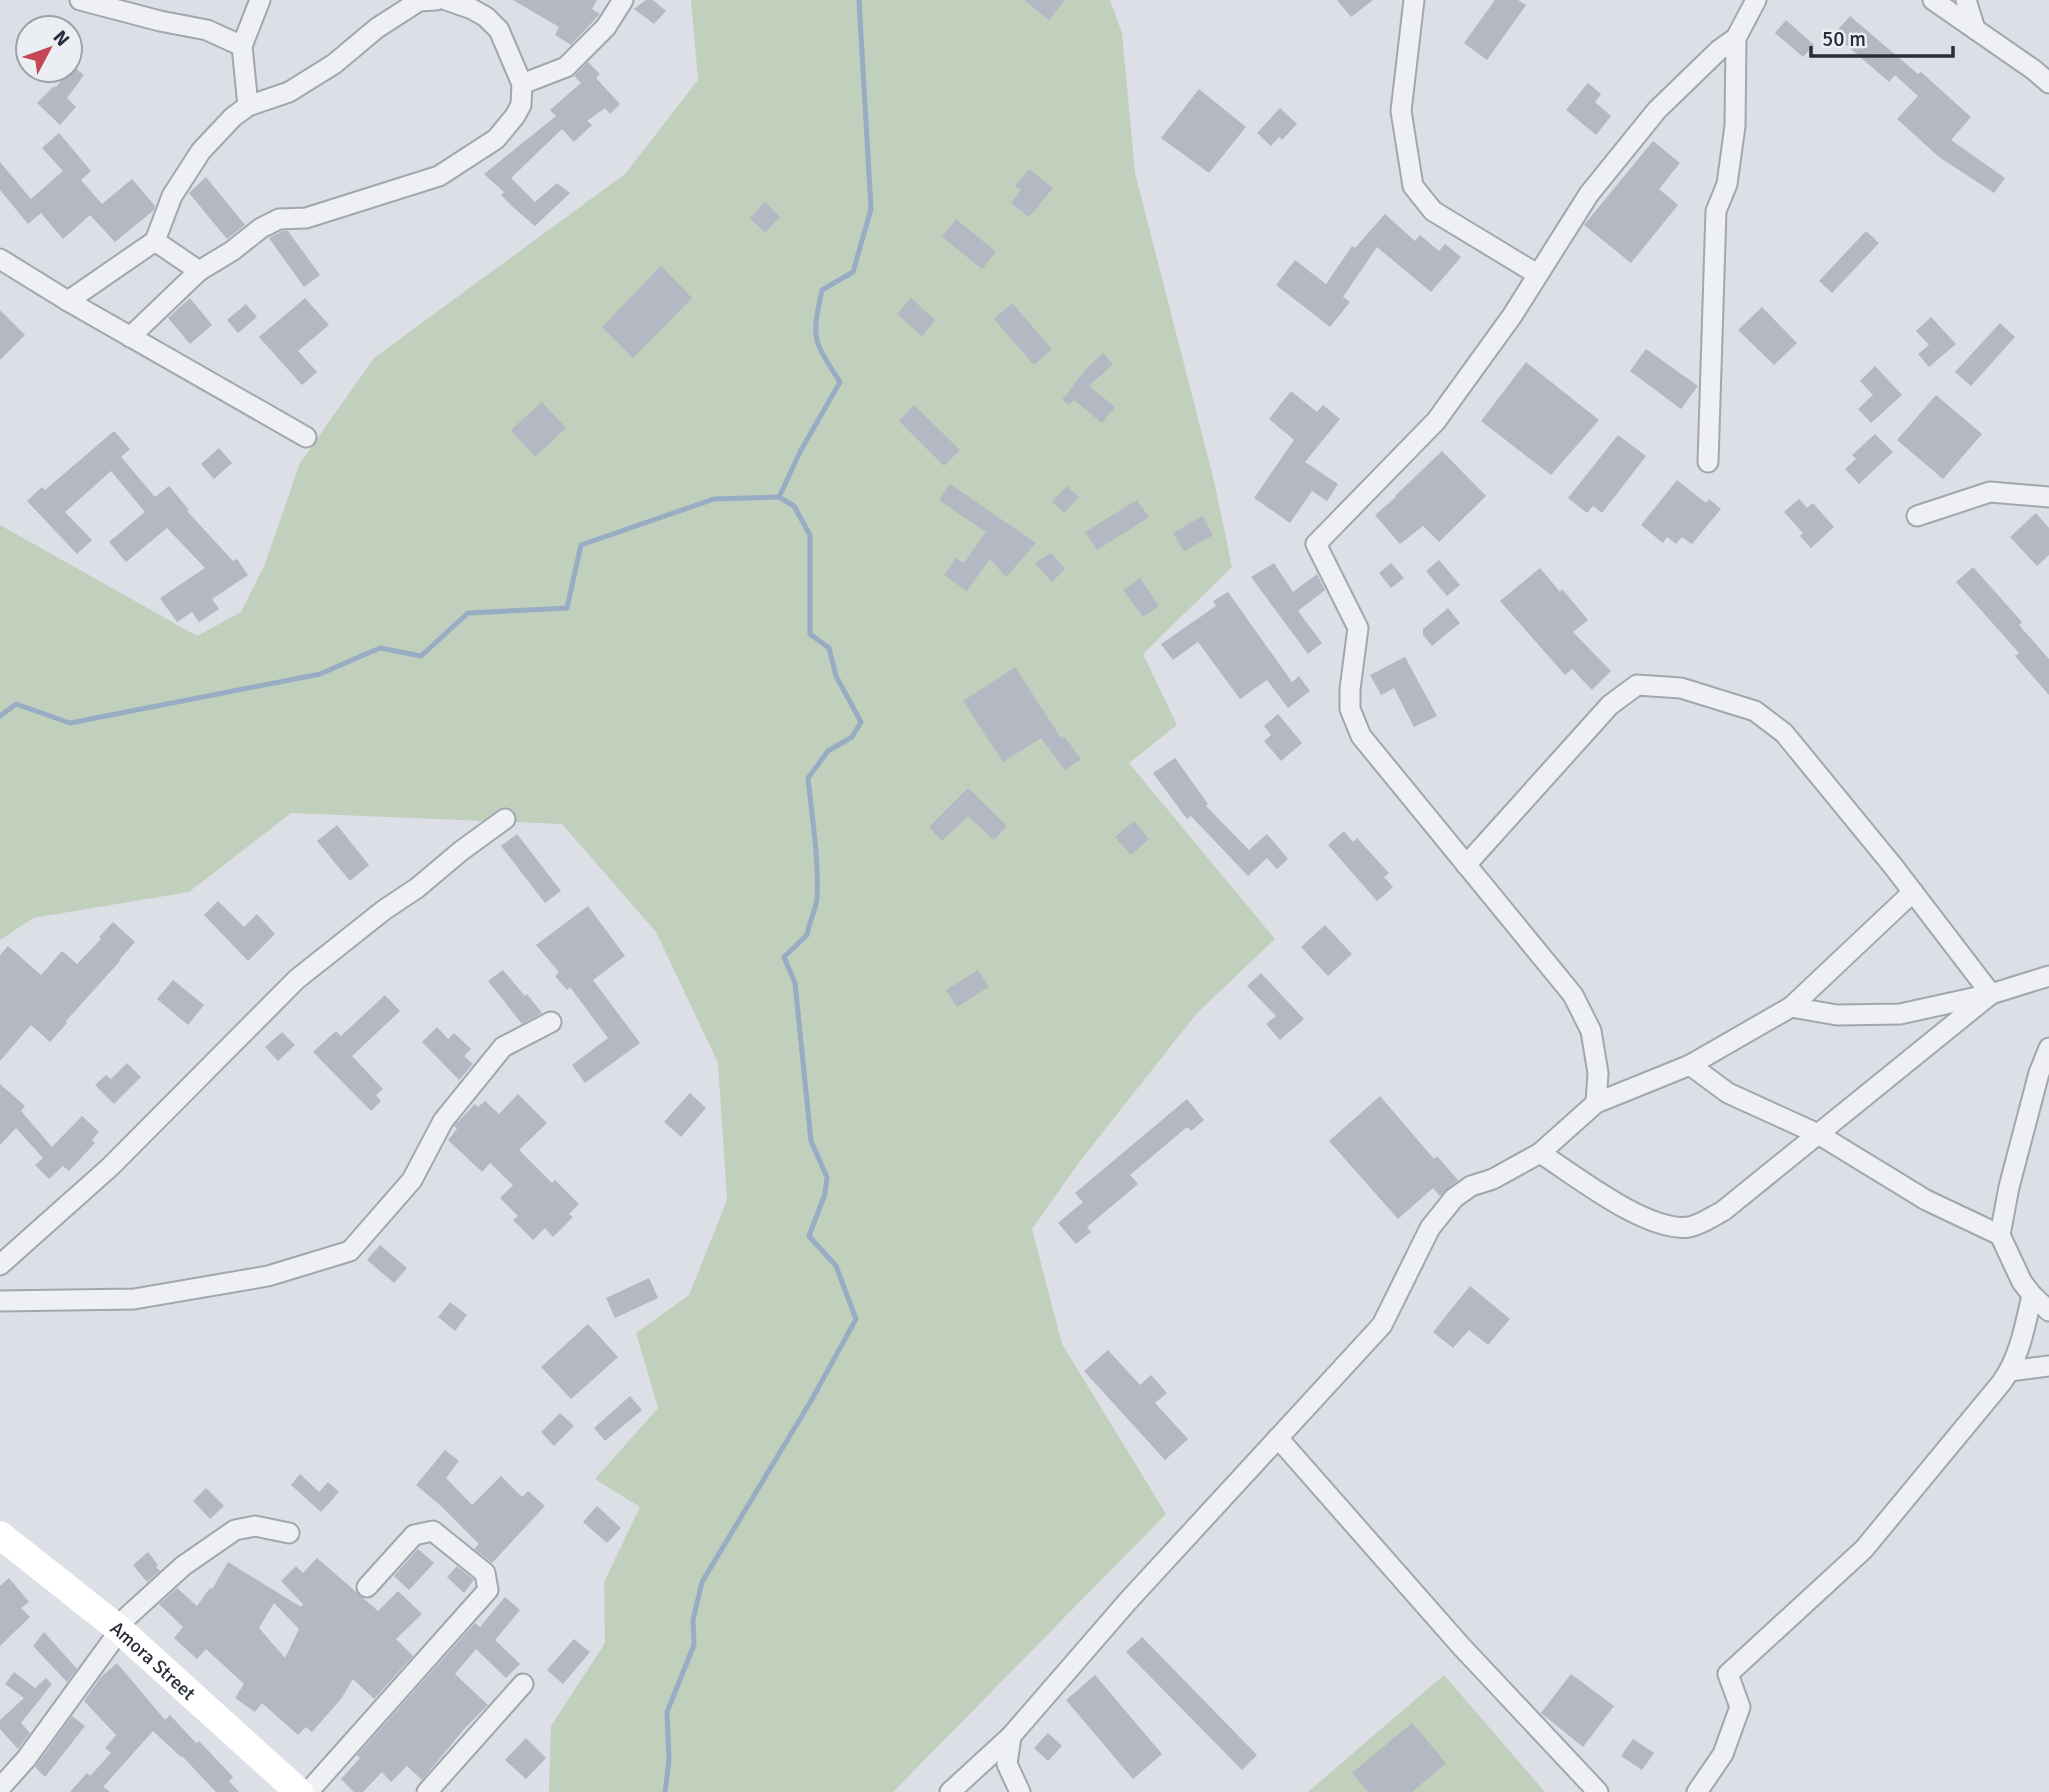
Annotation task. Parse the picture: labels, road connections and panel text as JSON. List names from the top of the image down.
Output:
{
  "streets": {
    "street": ["Amora Street"]
  },
  "scale_bar": "50 m",
  "north": "top right"
}
